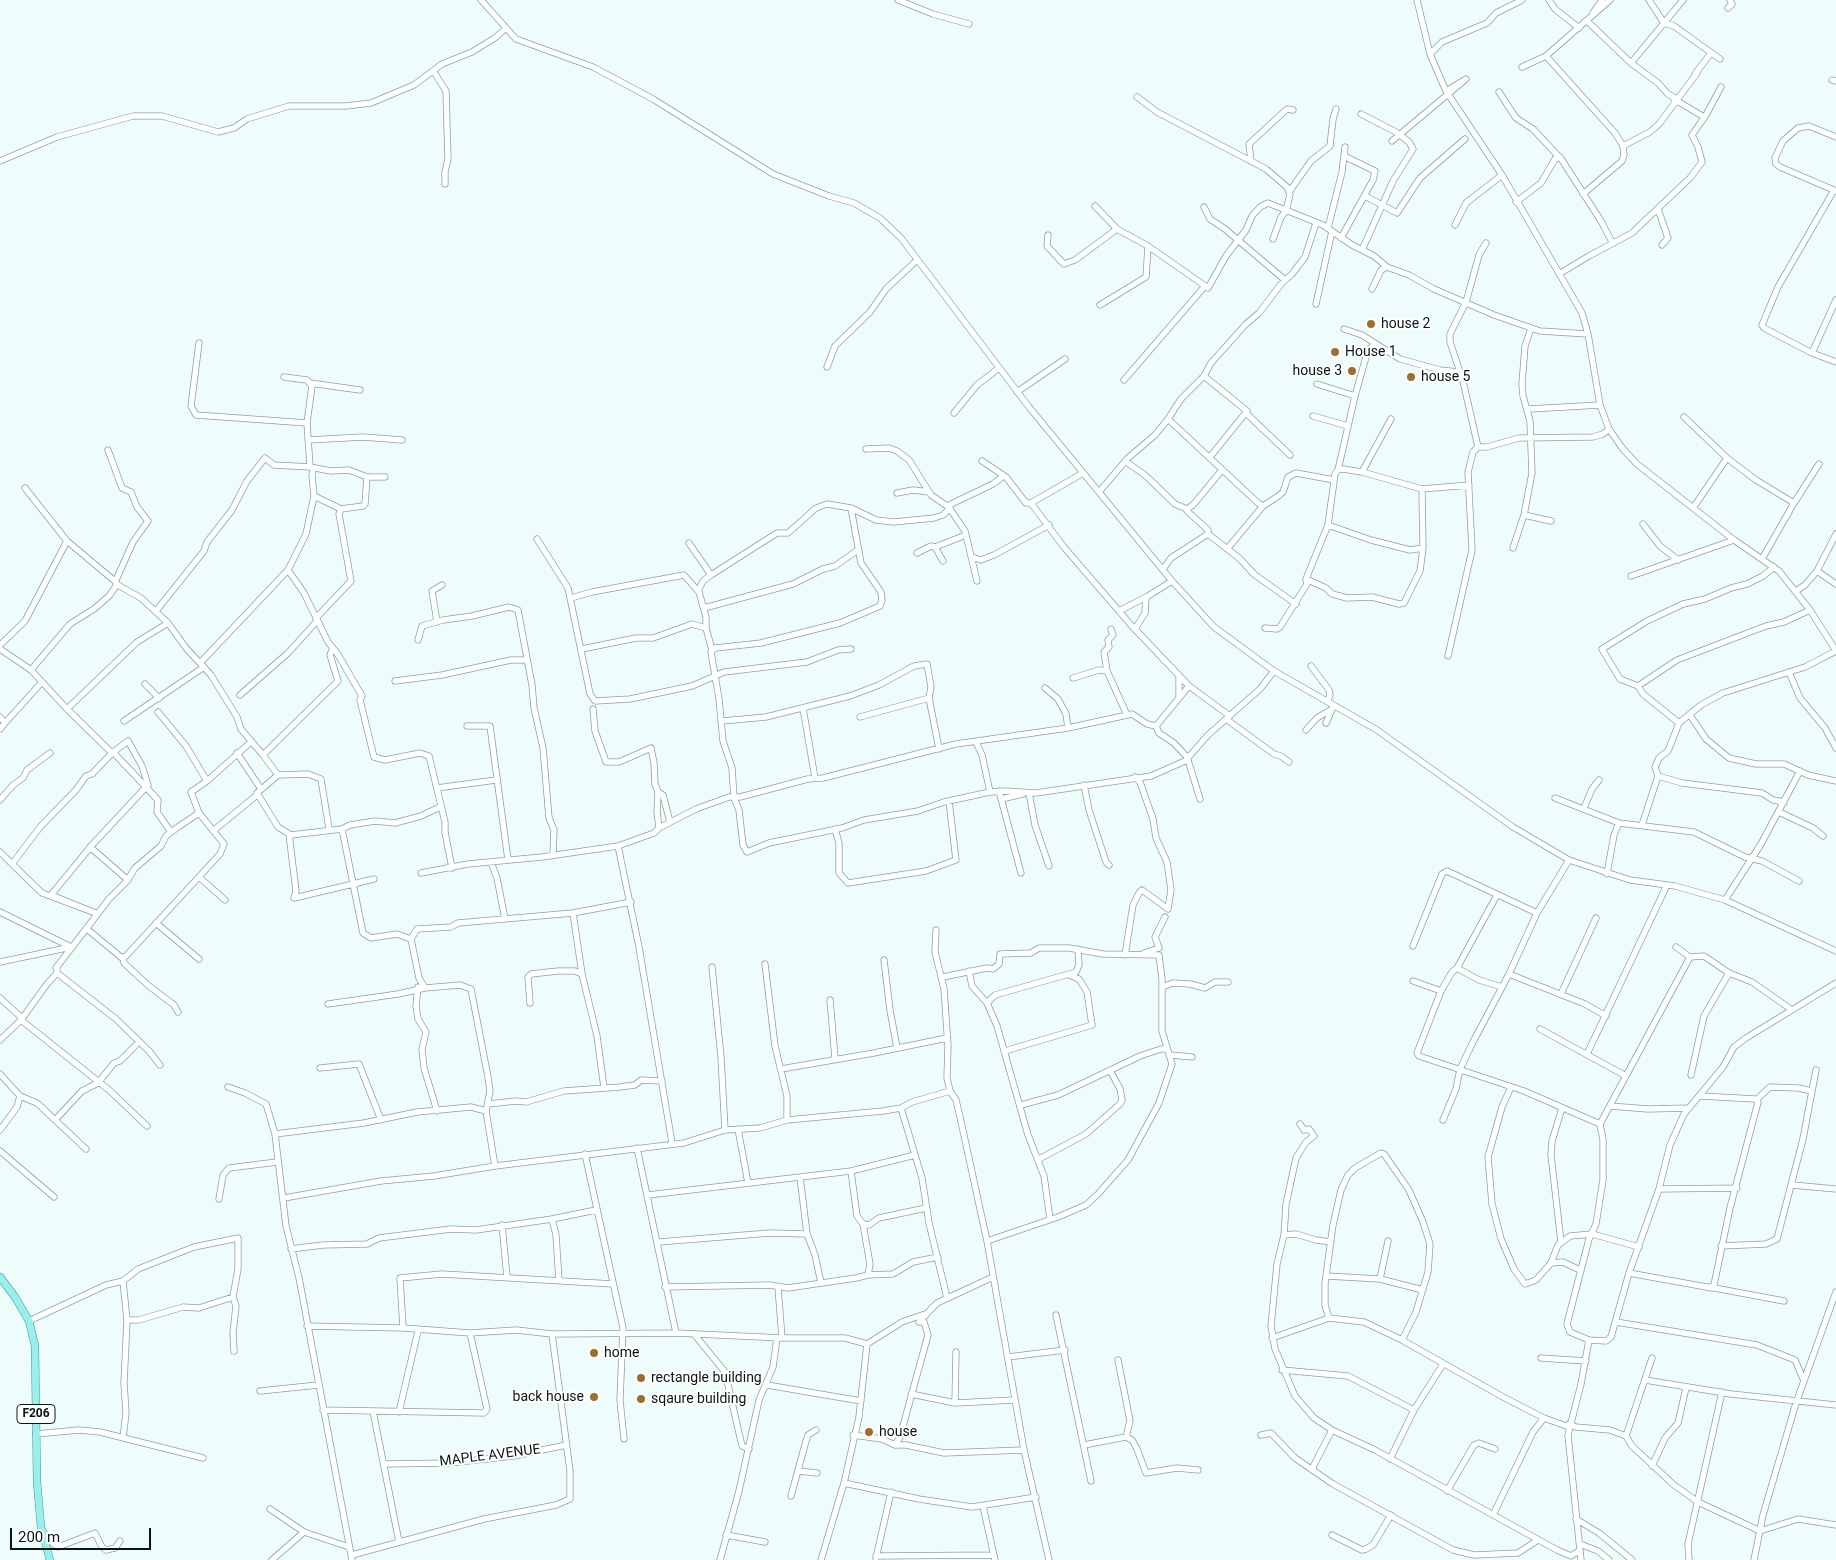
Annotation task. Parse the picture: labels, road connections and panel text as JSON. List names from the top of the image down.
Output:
{
  "streets": {
    "main road": ["F206"],
    "street": ["MAPLE AVENUE"]
  },
  "places": [
    "house 2",
    "House 1",
    "house 3",
    "house 5",
    "home",
    "rectangle building",
    "back house",
    "sqaure building",
    "house"
  ],
  "scale_bar": "200 m"
}
